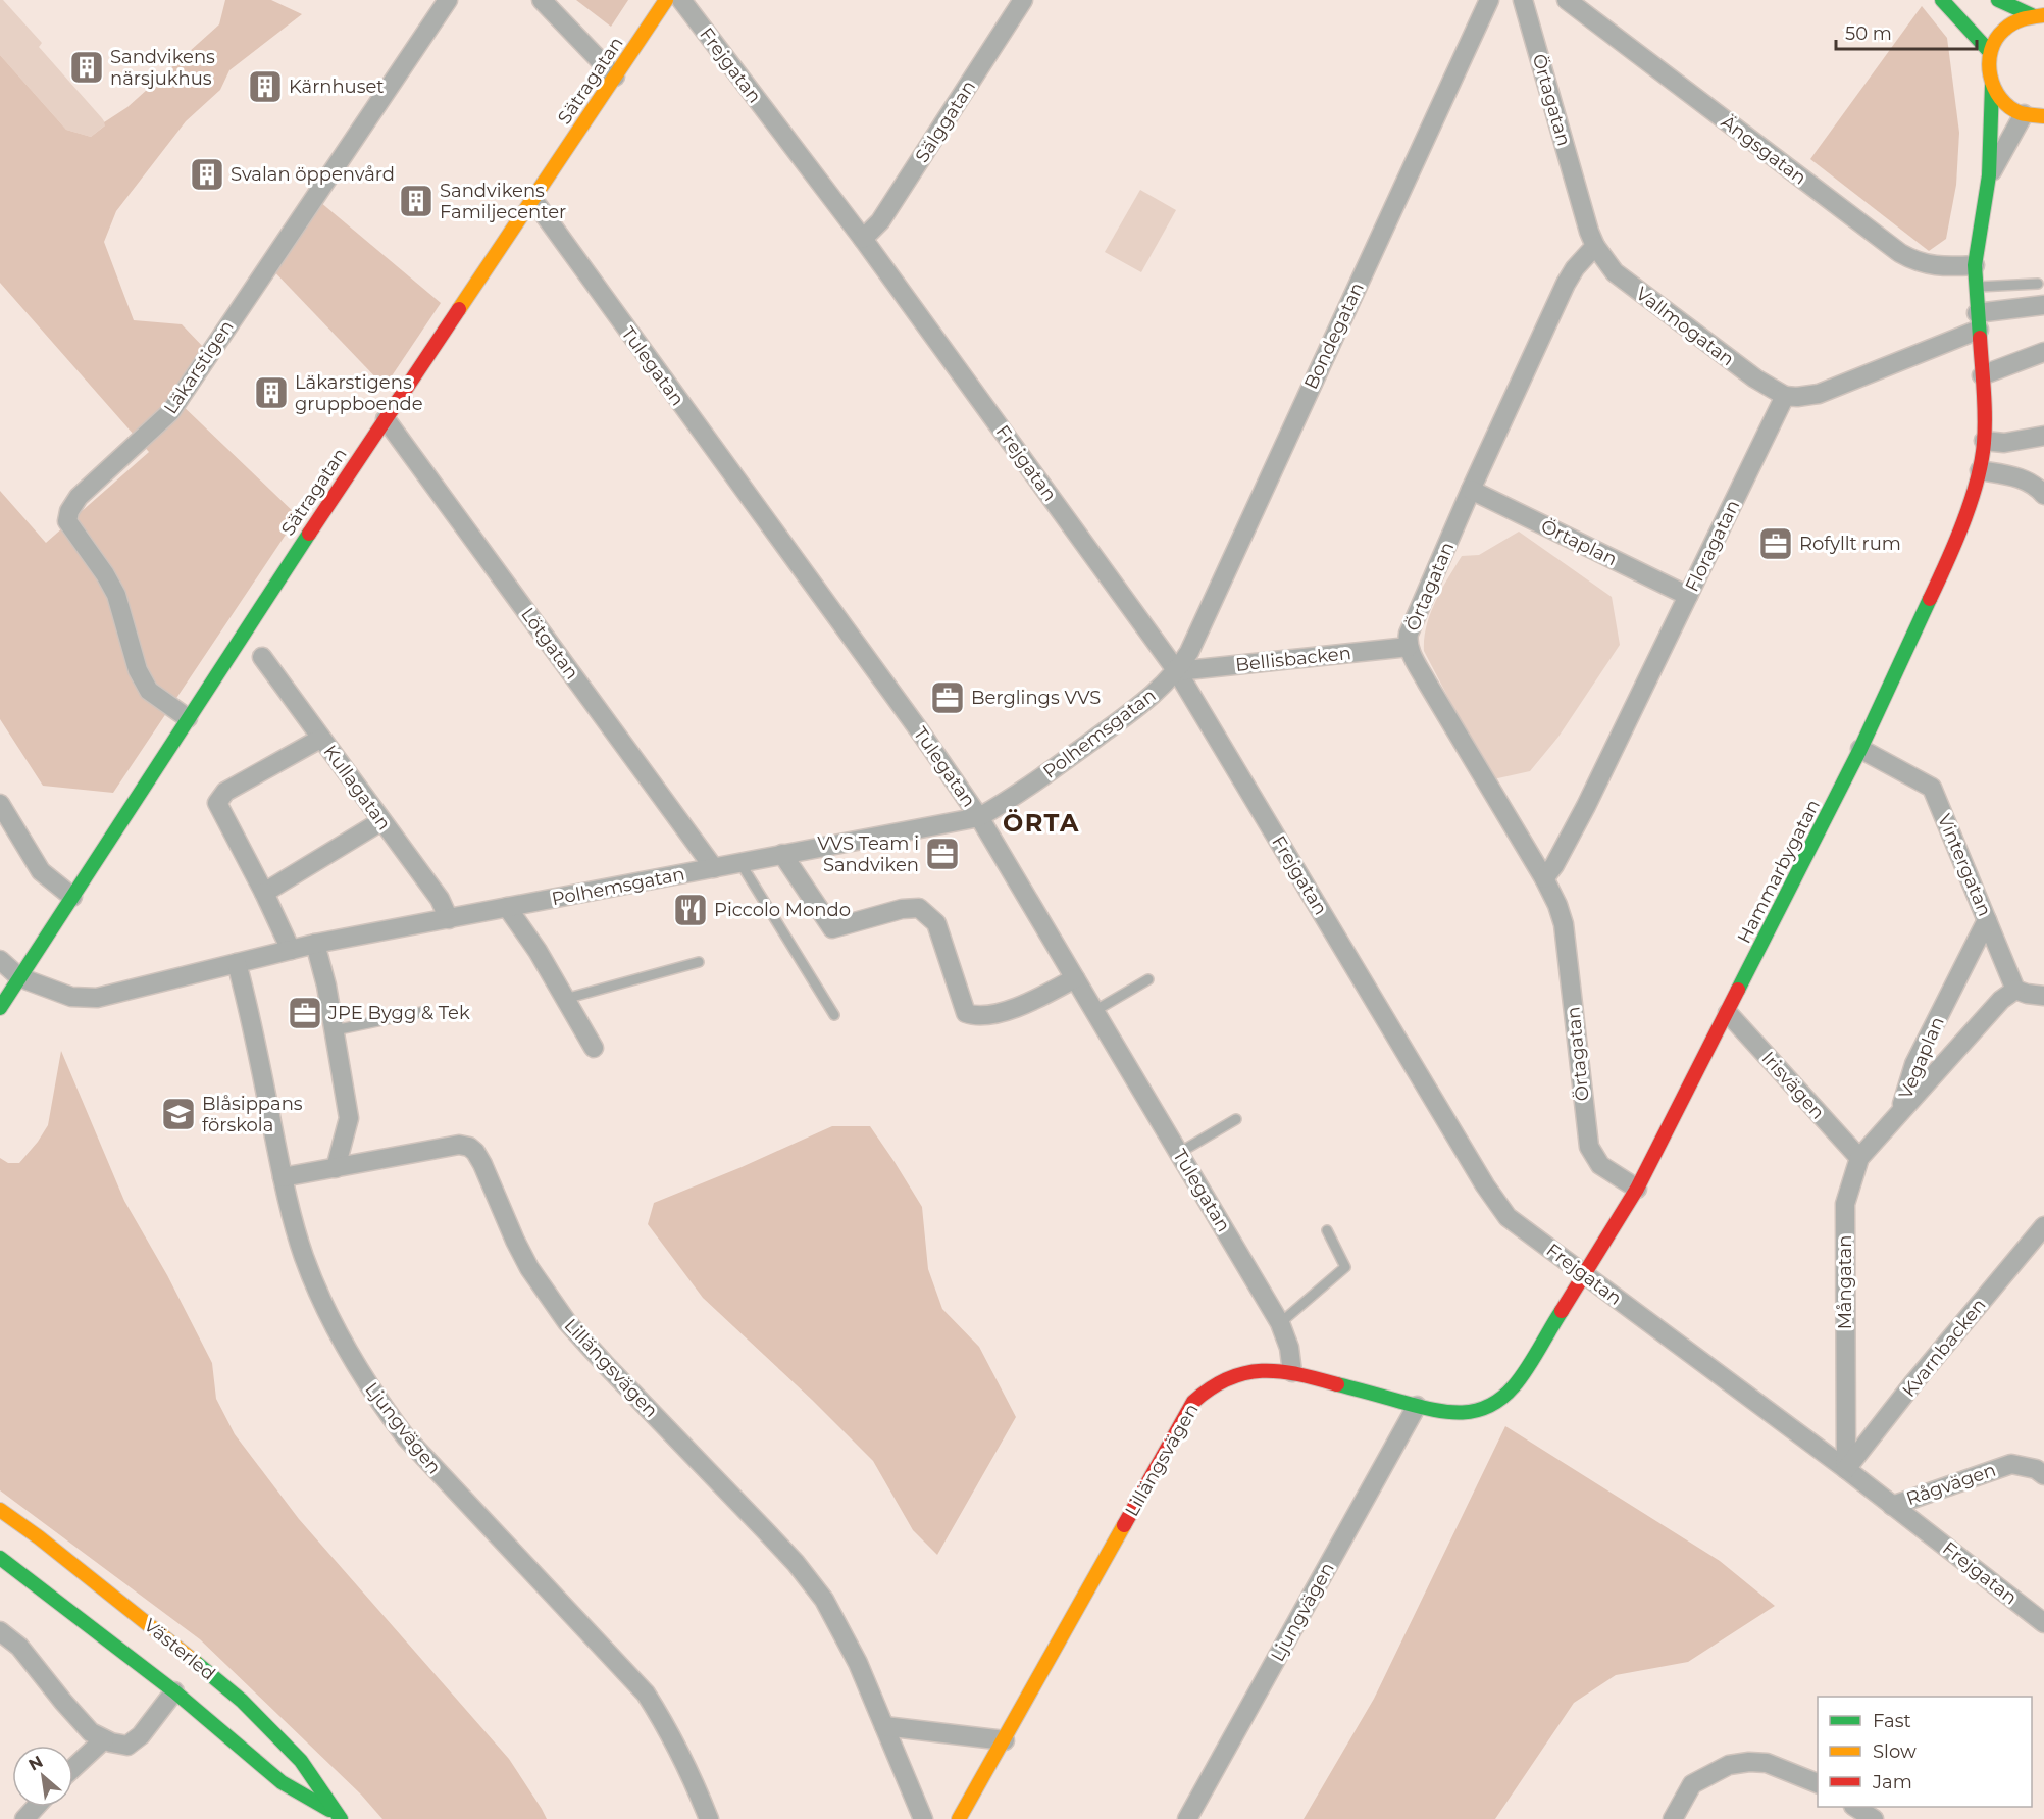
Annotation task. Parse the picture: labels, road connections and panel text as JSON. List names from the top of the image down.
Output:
{
  "streets": {
    "street": [
      "Frejgatan",
      "Sätragatan",
      "Örtagatan",
      "Sälggatan",
      "Ängsgatan",
      "Vallmogatan",
      "Bondegatan",
      "Tulegatan",
      "Läkarstigen",
      "Örtaplan",
      "Floragatan",
      "Lötgatan",
      "Bellisbacken",
      "Polhemsgatan",
      "Kullagatan",
      "Vintergatan",
      "Hammarbygatan",
      "Vegaplan",
      "Irisvägen",
      "Mångatan",
      "Kvarnbacken",
      "Lillängsvägen",
      "Ljungvägen",
      "Rågvägen",
      "Västerled"
    ]
  },
  "crossings": [
    ["Frejgatan", "Sälggatan"],
    ["Frejgatan", "Bondegatan"],
    ["Frejgatan", "Bellisbacken"],
    ["Frejgatan", "Polhemsgatan"],
    ["Frejgatan", "Hammarbygatan"],
    ["Frejgatan", "Mångatan"],
    ["Frejgatan", "Kvarnbacken"],
    ["Frejgatan", "Lillängsvägen"],
    ["Frejgatan", "Rågvägen"],
    ["Sätragatan", "Tulegatan"],
    ["Sätragatan", "Läkarstigen"],
    ["Sätragatan", "Lötgatan"],
    ["Sätragatan", "Polhemsgatan"],
    ["Örtagatan", "Vallmogatan"],
    ["Örtagatan", "Örtaplan"],
    ["Örtagatan", "Floragatan"],
    ["Örtagatan", "Bellisbacken"],
    ["Örtagatan", "Hammarbygatan"],
    ["Ängsgatan", "Hammarbygatan"],
    ["Vallmogatan", "Floragatan"],
    ["Bondegatan", "Bellisbacken"],
    ["Bondegatan", "Polhemsgatan"],
    ["Tulegatan", "Polhemsgatan"],
    ["Tulegatan", "Lillängsvägen"],
    ["Örtaplan", "Floragatan"],
    ["Lötgatan", "Polhemsgatan"],
    ["Bellisbacken", "Polhemsgatan"],
    ["Polhemsgatan", "Kullagatan"],
    ["Polhemsgatan", "Ljungvägen"],
    ["Vintergatan", "Hammarbygatan"],
    ["Vintergatan", "Vegaplan"],
    ["Hammarbygatan", "Irisvägen"],
    ["Hammarbygatan", "Lillängsvägen"],
    ["Vegaplan", "Mångatan"],
    ["Irisvägen", "Mångatan"],
    ["Mångatan", "Kvarnbacken"],
    ["Lillängsvägen", "Ljungvägen"]
  ],
  "districts": ["ÖRTA"],
  "places": {
    "building": [
      "Sandvikens närsjukhus",
      "Kärnhuset",
      "Svalan öppenvård",
      "Sandvikens Familjecenter",
      "Läkarstigens gruppboende"
    ],
    "office": [
      "Rofyllt rum",
      "Berglings VVS",
      "VVS Team i Sandviken",
      "JPE Bygg & Tek"
    ],
    "restaurant": ["Piccolo Mondo"],
    "school or university": ["Blåsippans förskola"]
  },
  "legend": ["Fast", "Slow", "Jam"],
  "scale_bar": "50 m",
  "north": "top left"
}
